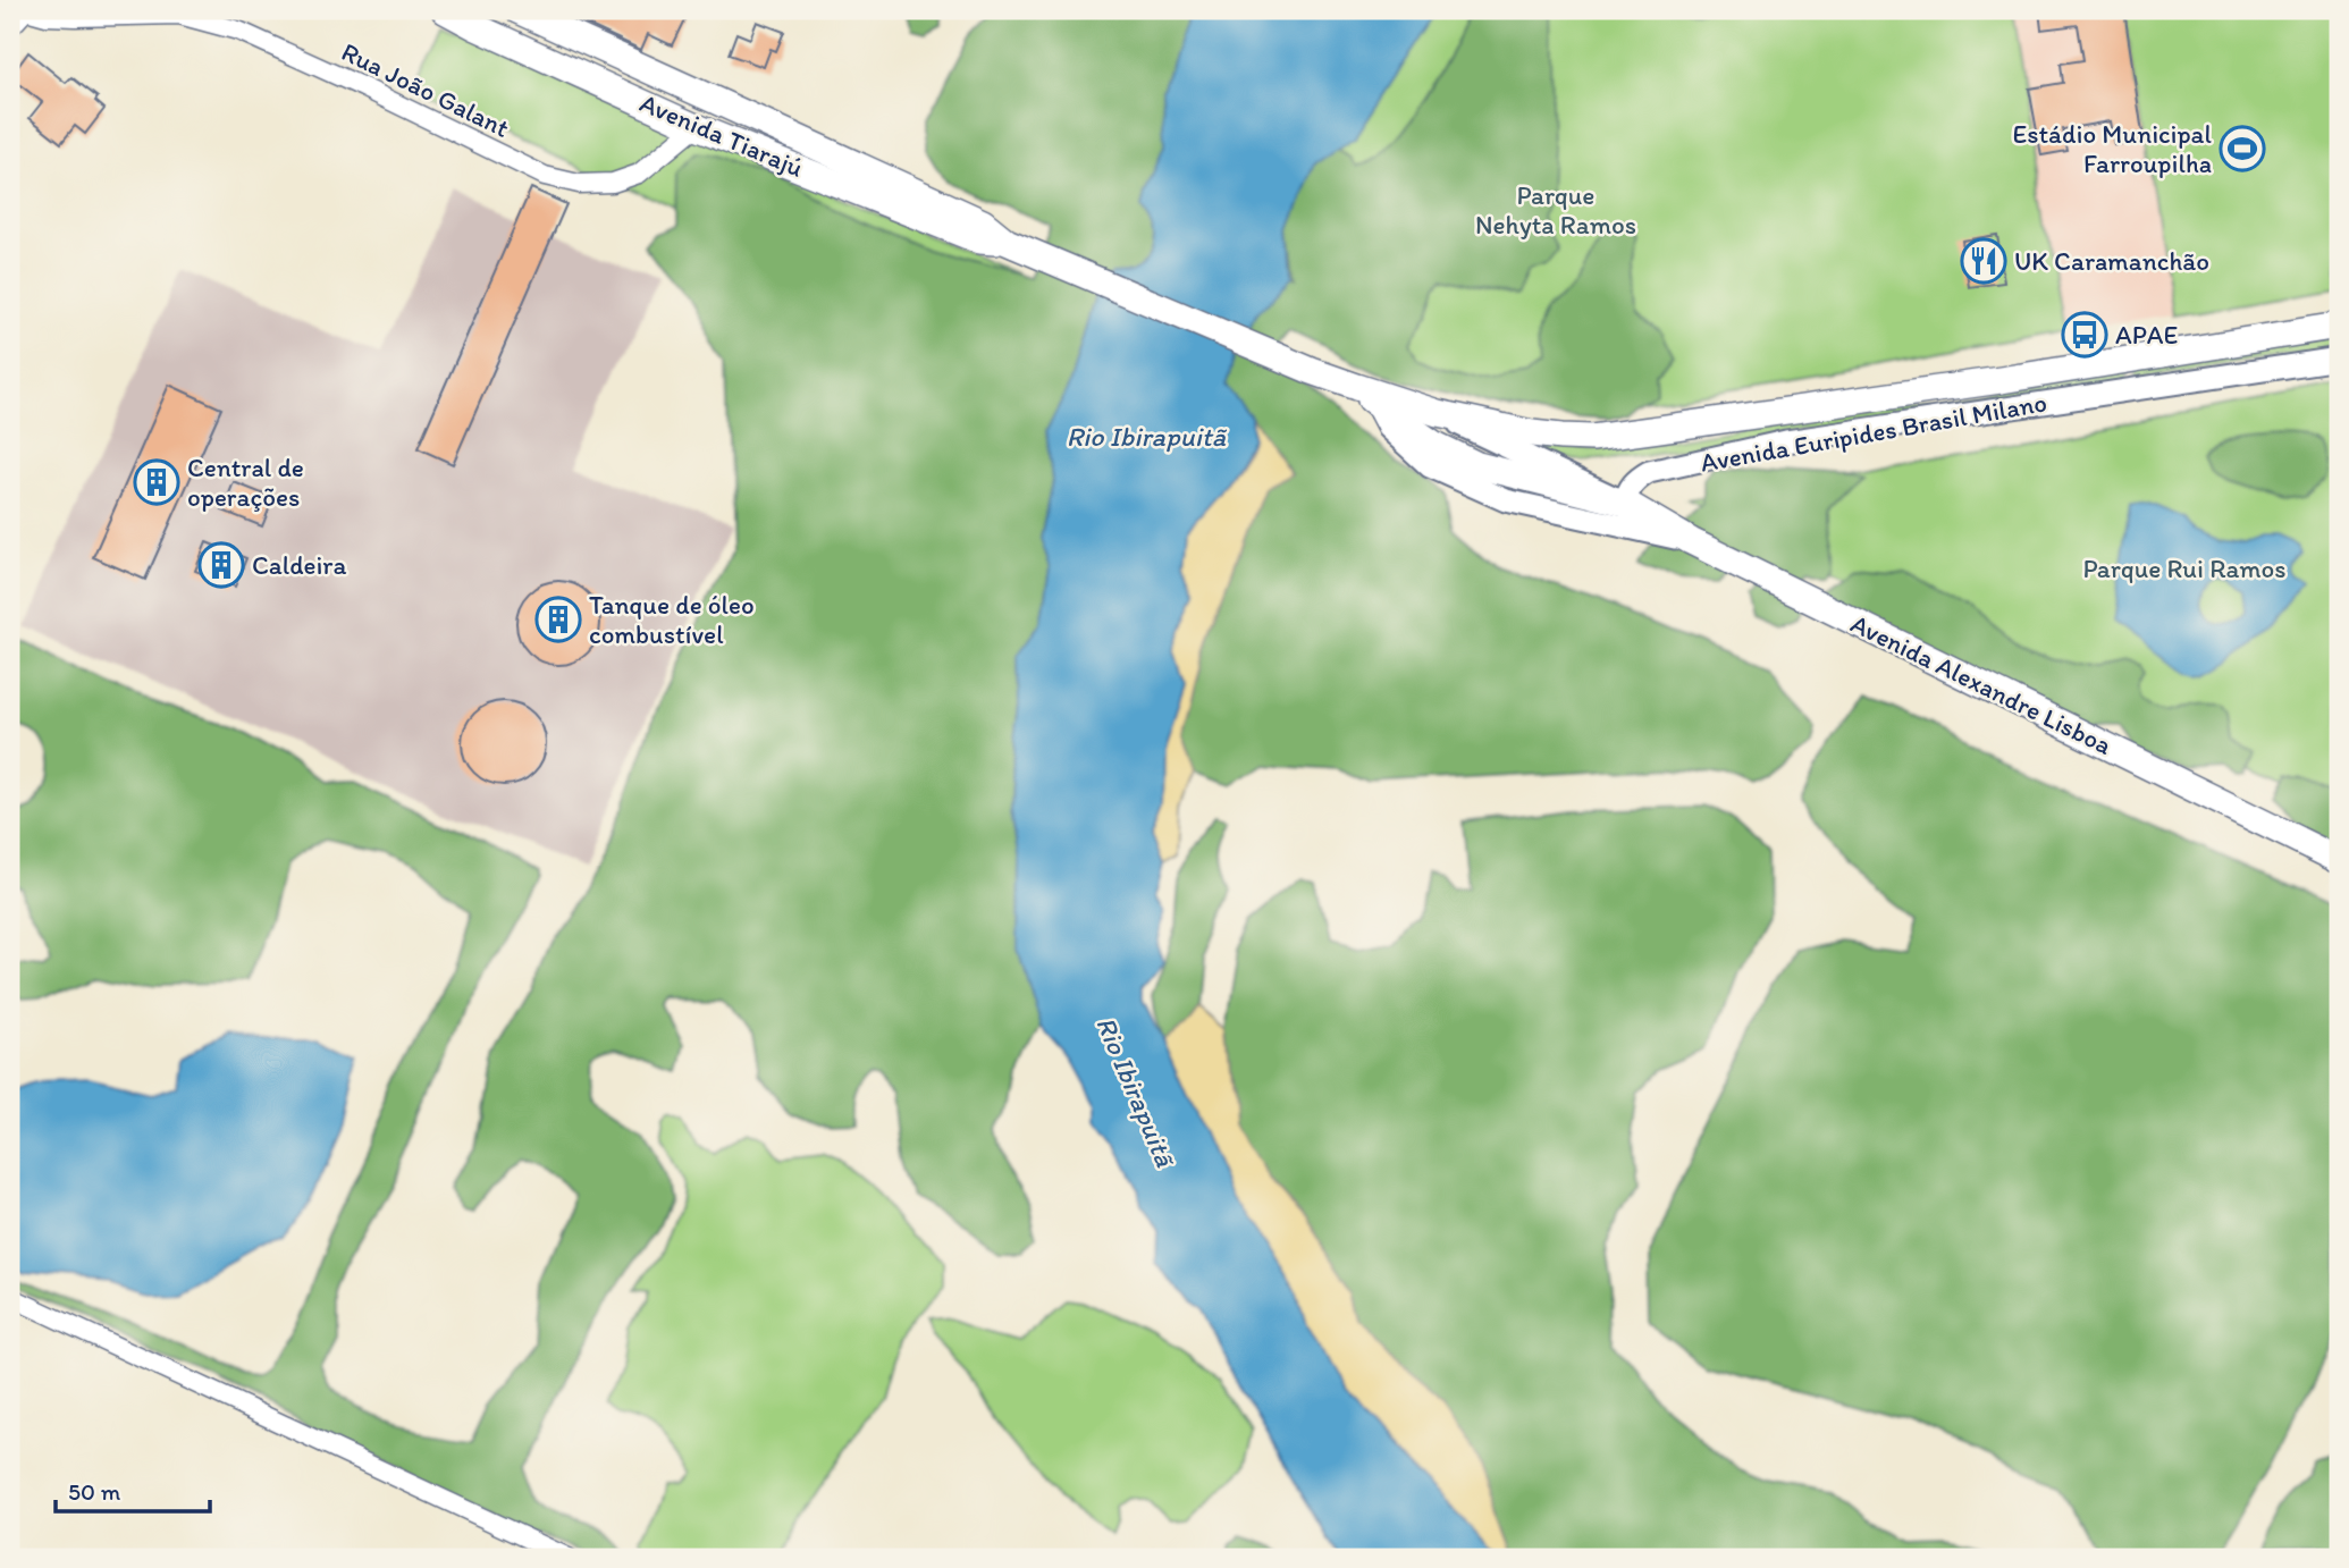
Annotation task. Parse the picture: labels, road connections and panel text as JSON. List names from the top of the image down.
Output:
{
  "streets": {
    "main road": ["Avenida Tiarajú", "Avenida Euripides Brasil Milano", "Avenida Alexandre Lisboa"],
    "street": ["Rua João Galant"]
  },
  "crossings": [
    ["Rua João Galant", "Avenida Tiarajú"],
    ["Avenida Tiarajú", "Avenida Euripides Brasil Milano"],
    ["Avenida Euripides Brasil Milano", "Avenida Alexandre Lisboa"]
  ],
  "water": ["Rio Ibirapuitã"],
  "parks": ["Parque Nehyta Ramos", "Parque Rui Ramos"],
  "places": {
    "sports": ["Estádio Municipal Farroupilha"],
    "restaurant": ["UK Caramanchão"],
    "bus stop": ["APAE"],
    "building": ["Central de operações", "Caldeira", "Tanque de óleo combustível"]
  },
  "scale_bar": "50 m"
}
